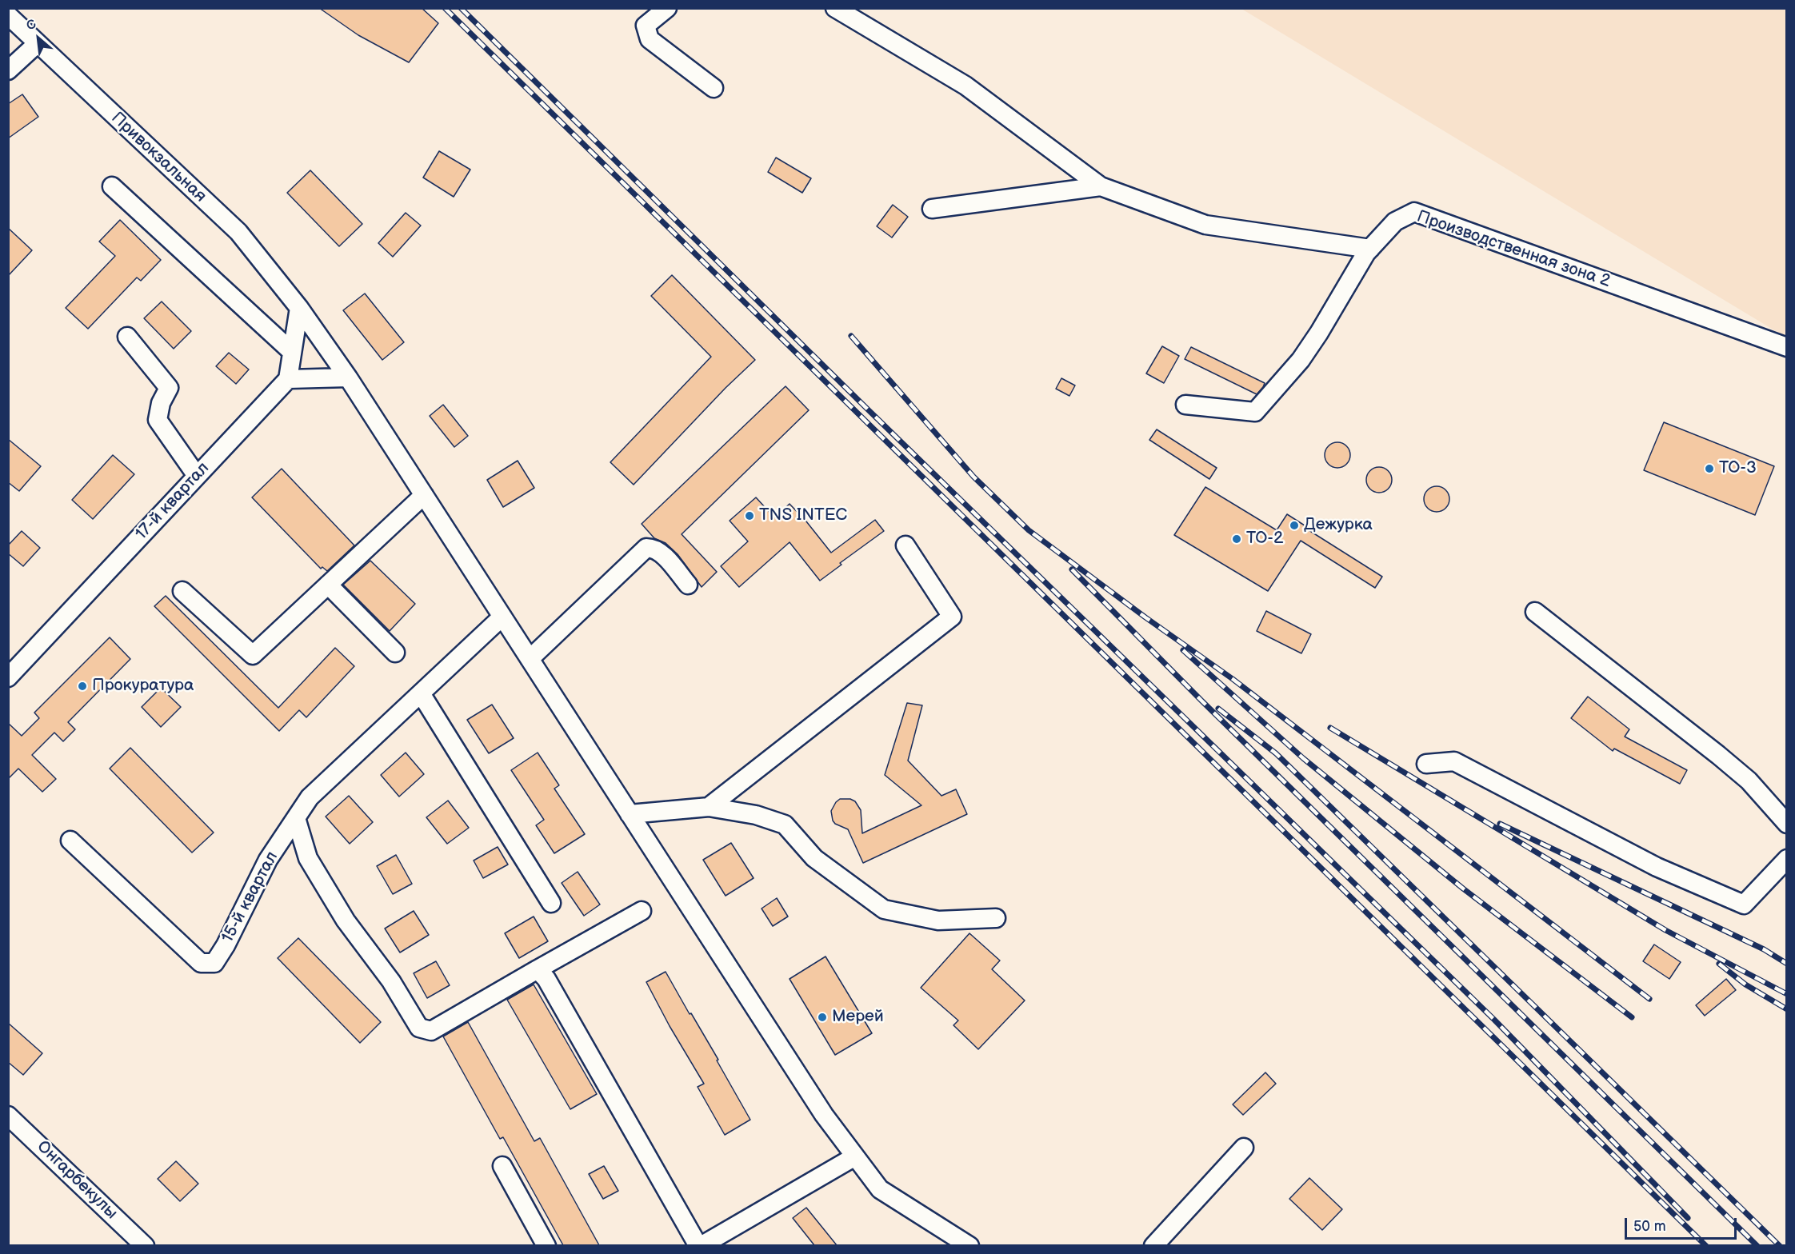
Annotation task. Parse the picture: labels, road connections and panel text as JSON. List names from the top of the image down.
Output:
{
  "streets": {
    "street": [
      "Привокзальная",
      "Производственная зона 2",
      "17-й квартал",
      "15-й квартал",
      "Онгарбекулы"
    ]
  },
  "crossings": [
    ["Привокзальная", "15-й квартал"]
  ],
  "places": [
    "ТО-3",
    "TNS INTEC",
    "Дежурка",
    "ТО-2",
    "Прокуратура",
    "Мерей"
  ],
  "scale_bar": "50 m",
  "north": "top left"
}
